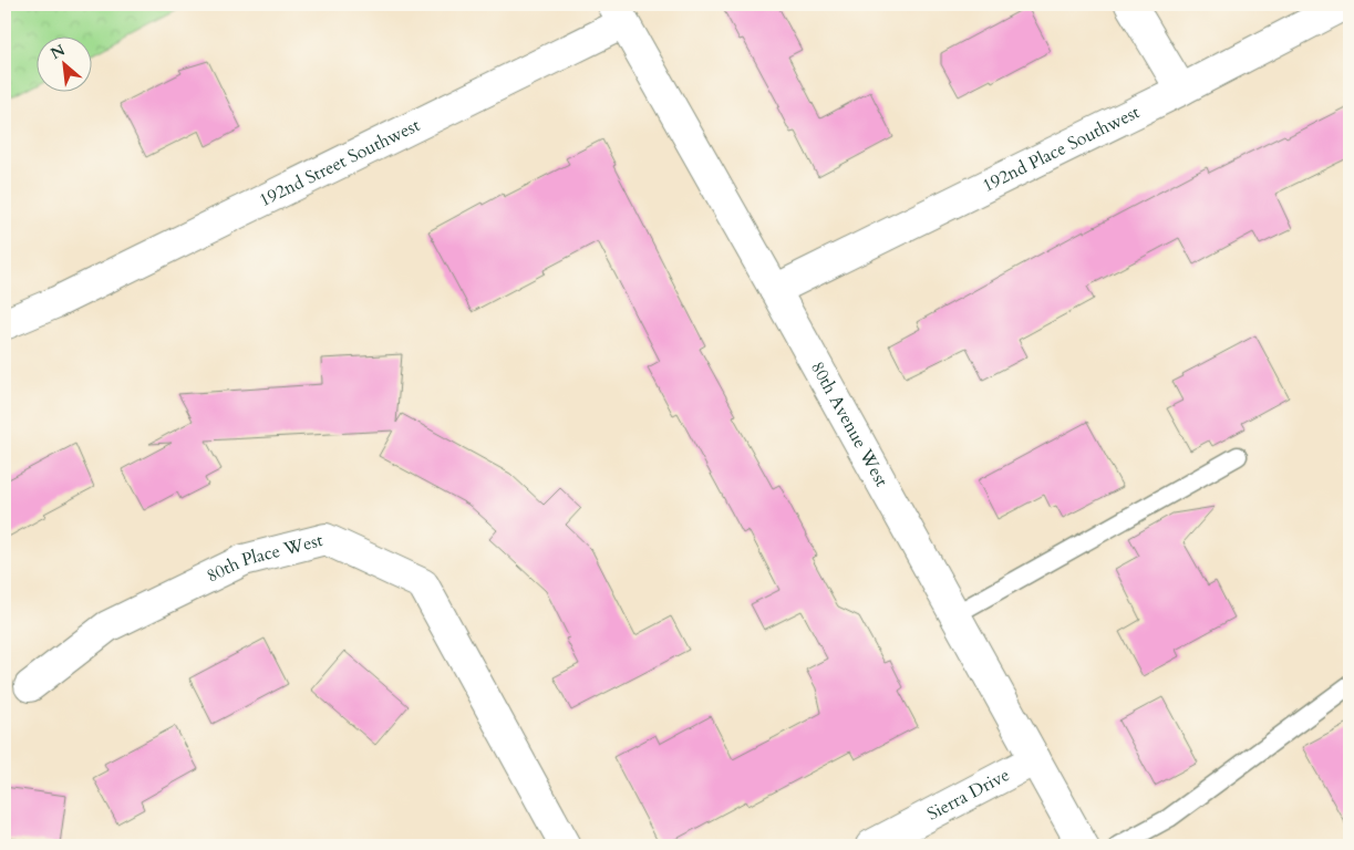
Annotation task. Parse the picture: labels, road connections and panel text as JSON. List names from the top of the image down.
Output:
{
  "streets": {
    "street": [
      "192nd Place Southwest",
      "192nd Street Southwest",
      "80th Avenue West",
      "80th Place West",
      "Sierra Drive"
    ]
  },
  "crossings": [
    ["192nd Place Southwest", "80th Avenue West"],
    ["192nd Street Southwest", "80th Avenue West"],
    ["80th Avenue West", "Sierra Drive"]
  ],
  "north": "top left"
}
